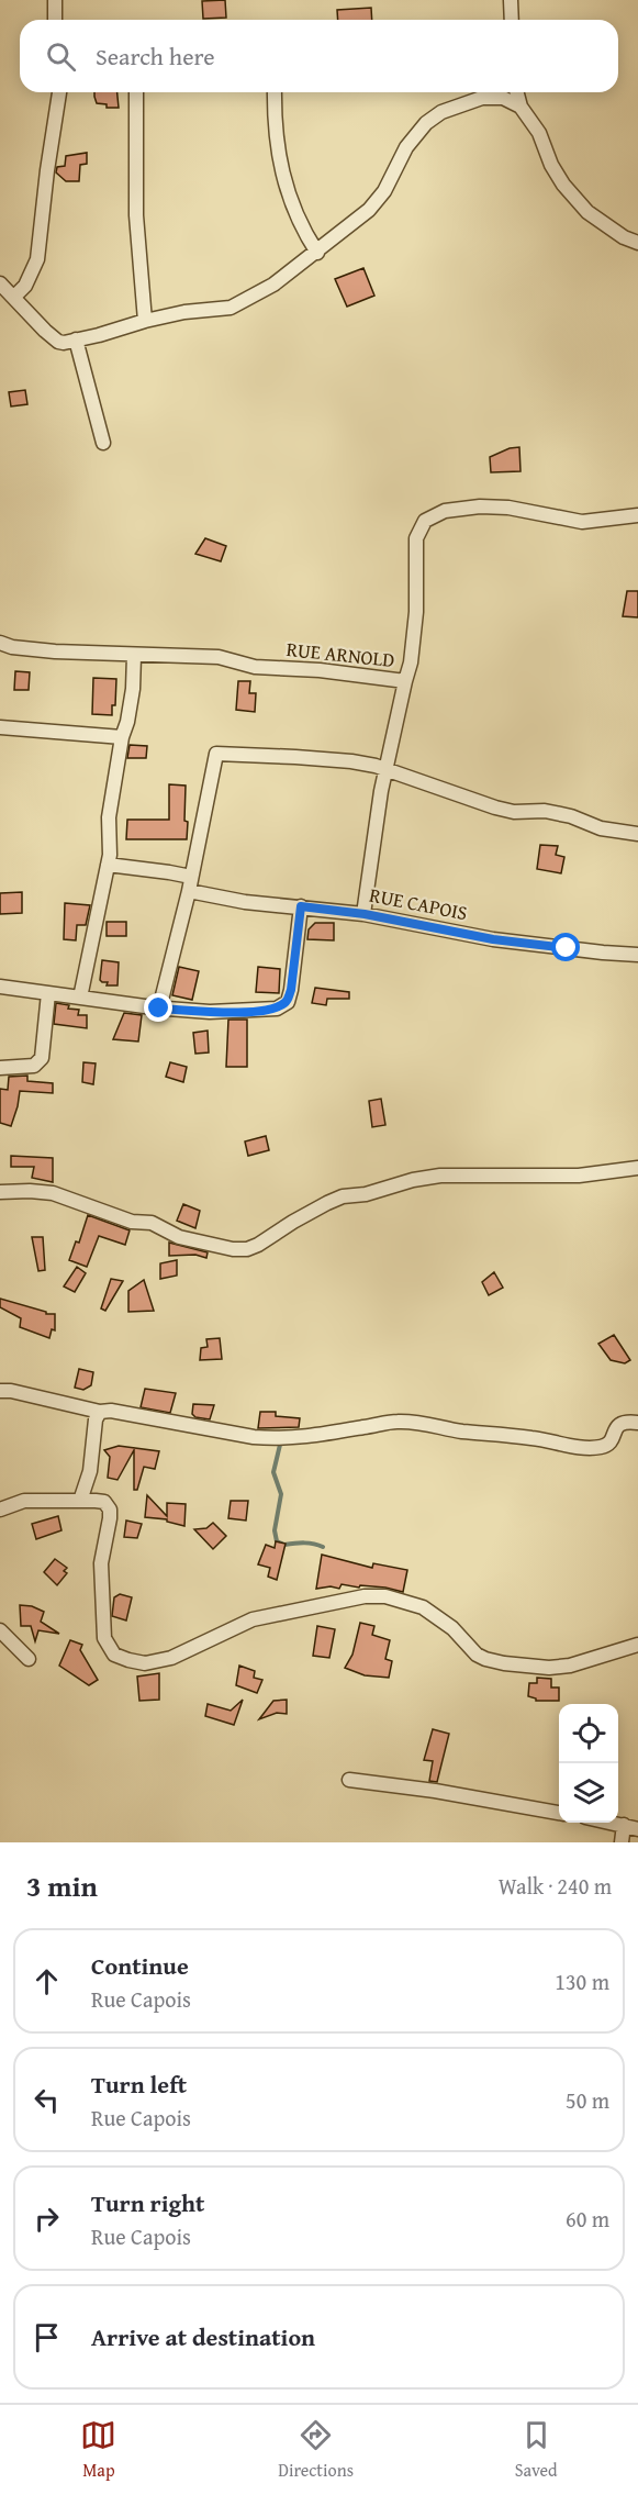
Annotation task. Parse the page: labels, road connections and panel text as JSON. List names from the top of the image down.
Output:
{
  "streets": {
    "street": ["RUE ARNOLD", "RUE CAPOIS"]
  },
  "crossings": [
    ["RUE ARNOLD", "RUE CAPOIS"]
  ],
  "page": {
    "search": "Search here",
    "heading": ["3 min", "Walk · 240 m"],
    "list": [
      ["Continue", "Rue Capois", "130 m"],
      ["Turn left", "Rue Capois", "50 m"],
      ["Turn right", "Rue Capois", "60 m"],
      "Arrive at destination"
    ],
    "nav": ["Map", "Directions", "Saved"]
  }
}
